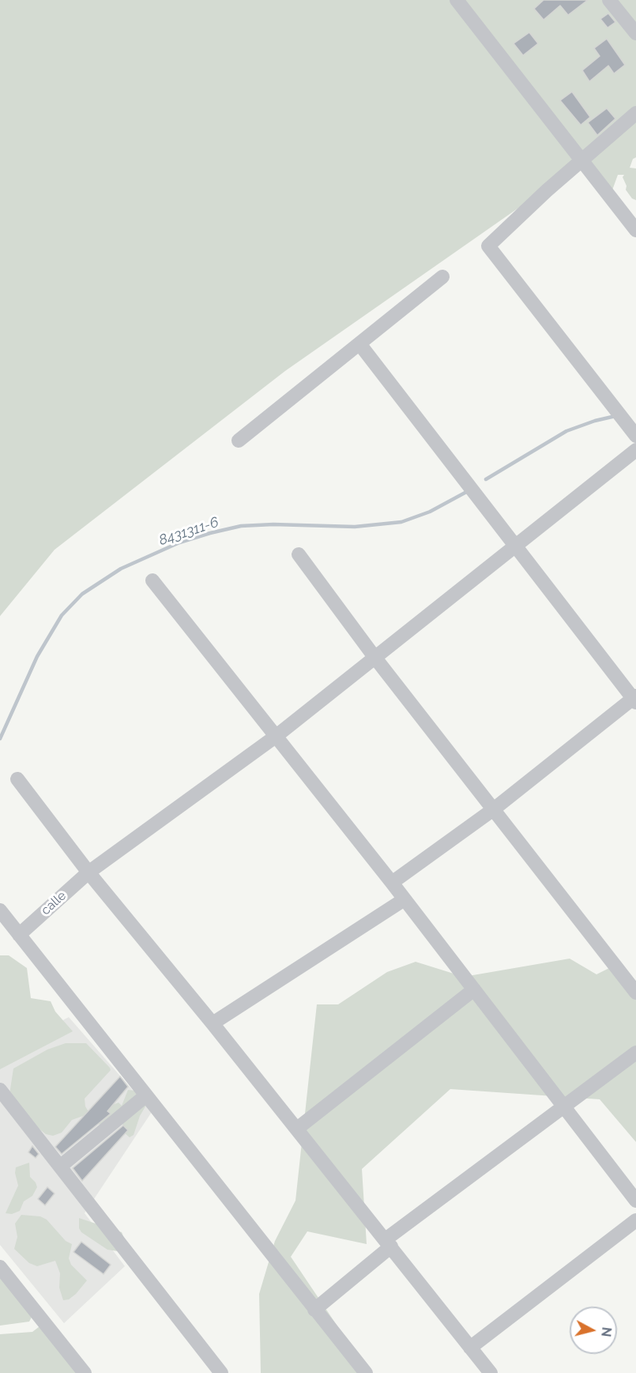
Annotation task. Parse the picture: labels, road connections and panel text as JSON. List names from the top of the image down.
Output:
{
  "streets": {
    "street": ["calle"]
  },
  "water": ["8431311-6"],
  "north": "right"
}
